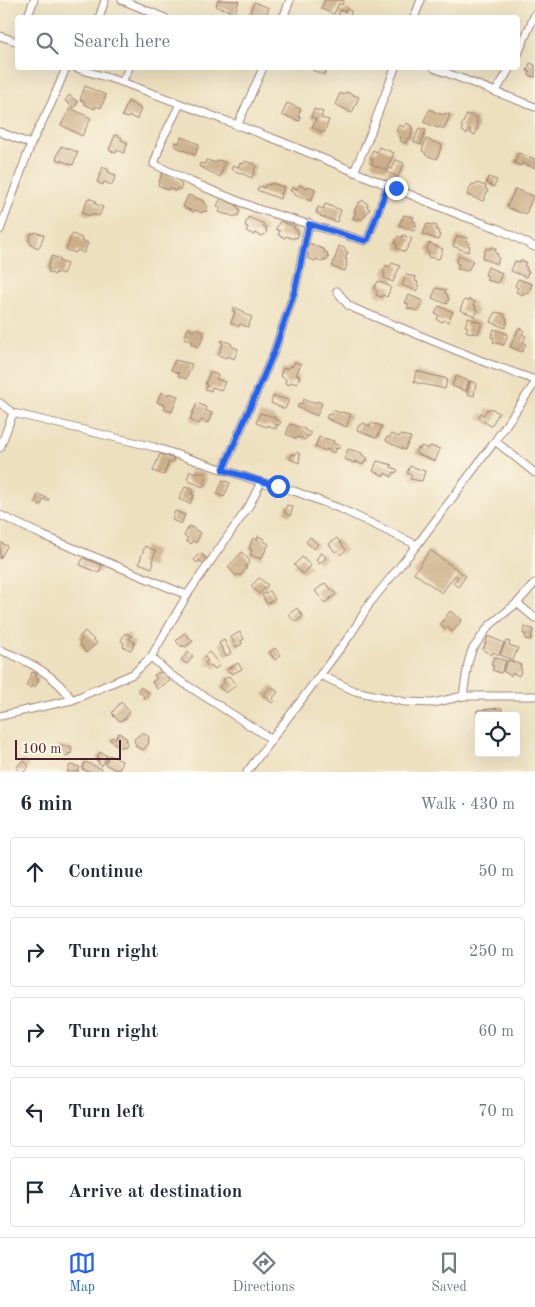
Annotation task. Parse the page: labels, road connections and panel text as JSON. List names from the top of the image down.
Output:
{
  "scale_bar": "100 m",
  "page": {
    "search": "Search here",
    "scale": "100 m",
    "heading": ["6 min", "Walk · 430 m"],
    "list": [
      ["Continue", "50 m"],
      ["Turn right", "250 m"],
      ["Turn right", "60 m"],
      ["Turn left", "70 m"],
      "Arrive at destination"
    ],
    "nav": ["Map", "Directions", "Saved"]
  }
}
